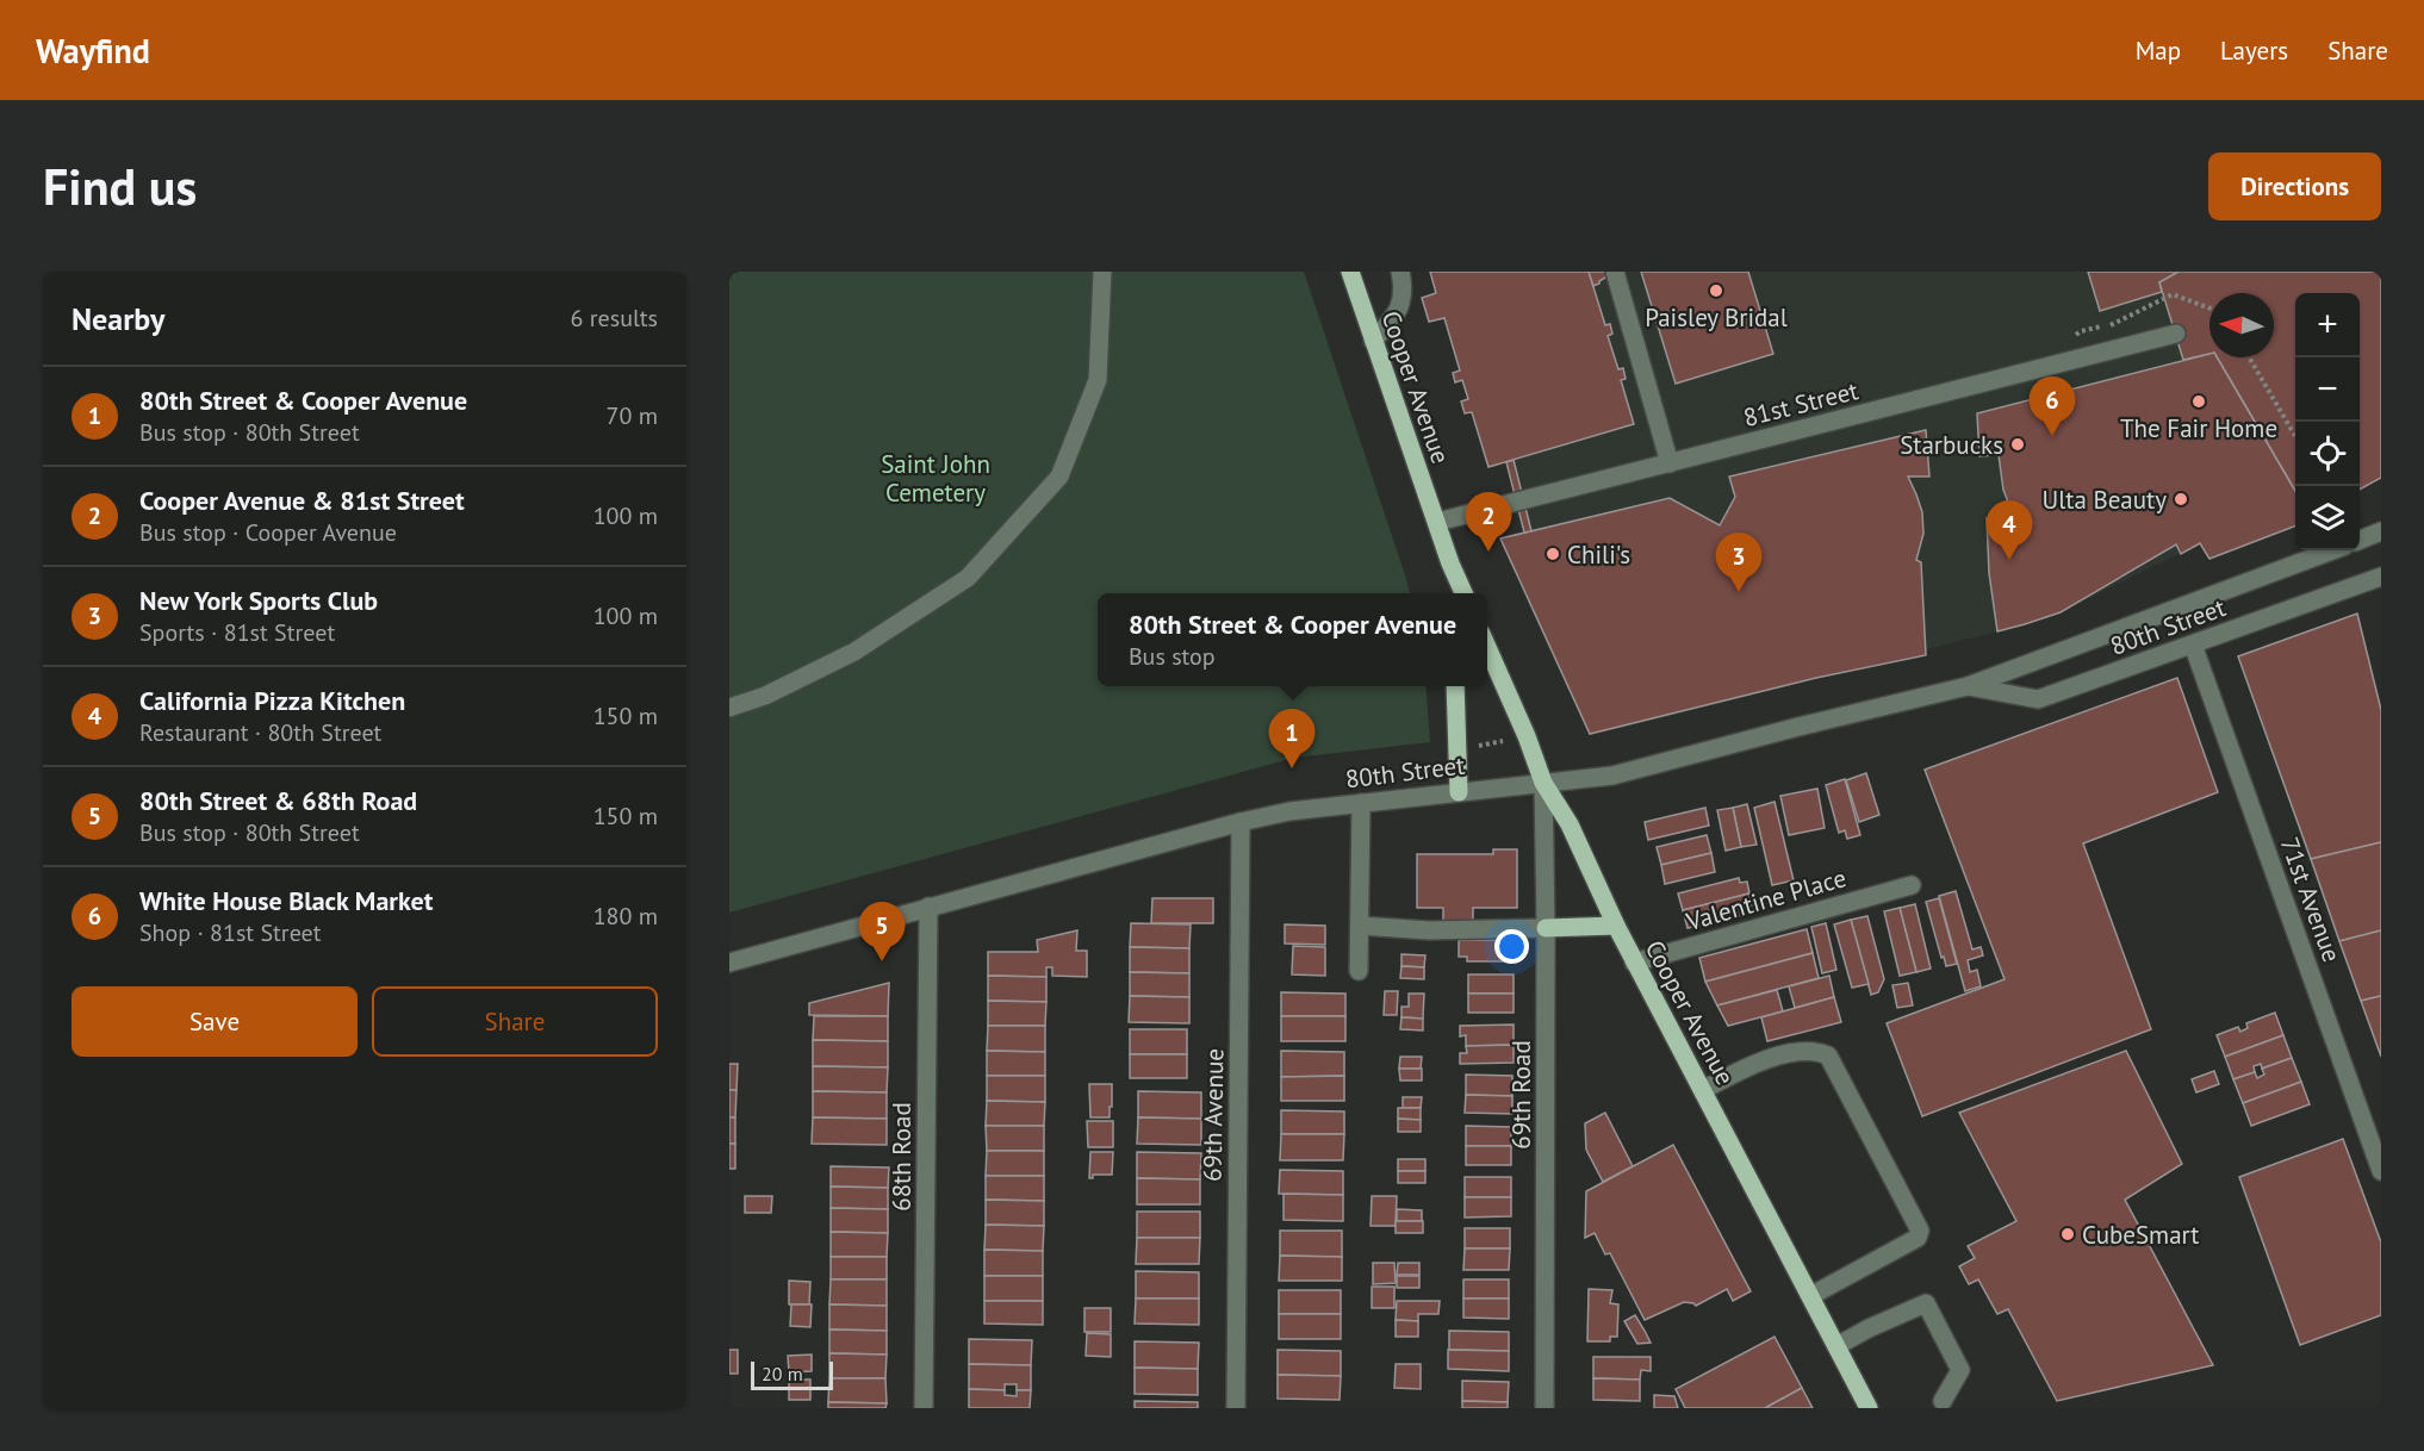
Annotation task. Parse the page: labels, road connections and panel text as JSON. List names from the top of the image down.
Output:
{
  "streets": {
    "main road": ["Cooper Avenue"],
    "street": [
      "81st Street",
      "80th Street",
      "Valentine Place",
      "71st Avenue",
      "69th Road",
      "69th Avenue",
      "68th Road"
    ]
  },
  "crossings": [
    ["Cooper Avenue", "81st Street"],
    ["Cooper Avenue", "80th Street"],
    ["Cooper Avenue", "Valentine Place"],
    ["Cooper Avenue", "69th Road"],
    ["80th Street", "71st Avenue"],
    ["80th Street", "69th Road"],
    ["80th Street", "69th Avenue"],
    ["80th Street", "68th Road"]
  ],
  "parks": ["Saint John Cemetery"],
  "places": [
    "Paisley Bridal",
    "The Fair Home",
    "Starbucks",
    "Ulta Beauty",
    "Chili's",
    "CubeSmart"
  ],
  "scale_bar": "20 m",
  "north": "left",
  "page": {
    "header": "Wayfind",
    "nav": ["Map", "Layers", "Share"],
    "buttons": [
      "Directions",
      ["Save", "Share"]
    ],
    "title": "Find us",
    "heading": ["Nearby", "6 results"],
    "map_buttons": ["+", "−"],
    "list": [
      {
        "mark": "1",
        "name": "80th Street & Cooper Avenue",
        "note": "Bus stop · 80th Street",
        "value": "70 m"
      },
      {
        "mark": "2",
        "name": "Cooper Avenue & 81st Street",
        "note": "Bus stop · Cooper Avenue",
        "value": "100 m"
      },
      {
        "mark": "3",
        "name": "New York Sports Club",
        "note": "Sports · 81st Street",
        "value": "100 m"
      },
      {
        "mark": "4",
        "name": "California Pizza Kitchen",
        "note": "Restaurant · 80th Street",
        "value": "150 m"
      },
      {
        "mark": "5",
        "name": "80th Street & 68th Road",
        "note": "Bus stop · 80th Street",
        "value": "150 m"
      },
      {
        "mark": "6",
        "name": "White House Black Market",
        "note": "Shop · 81st Street",
        "value": "180 m"
      }
    ],
    "pins": [
      "6",
      "2",
      "4",
      "3",
      "1",
      "5"
    ],
    "popup": ["80th Street & Cooper Avenue", "Bus stop"],
    "scale": "20 m"
  }
}
